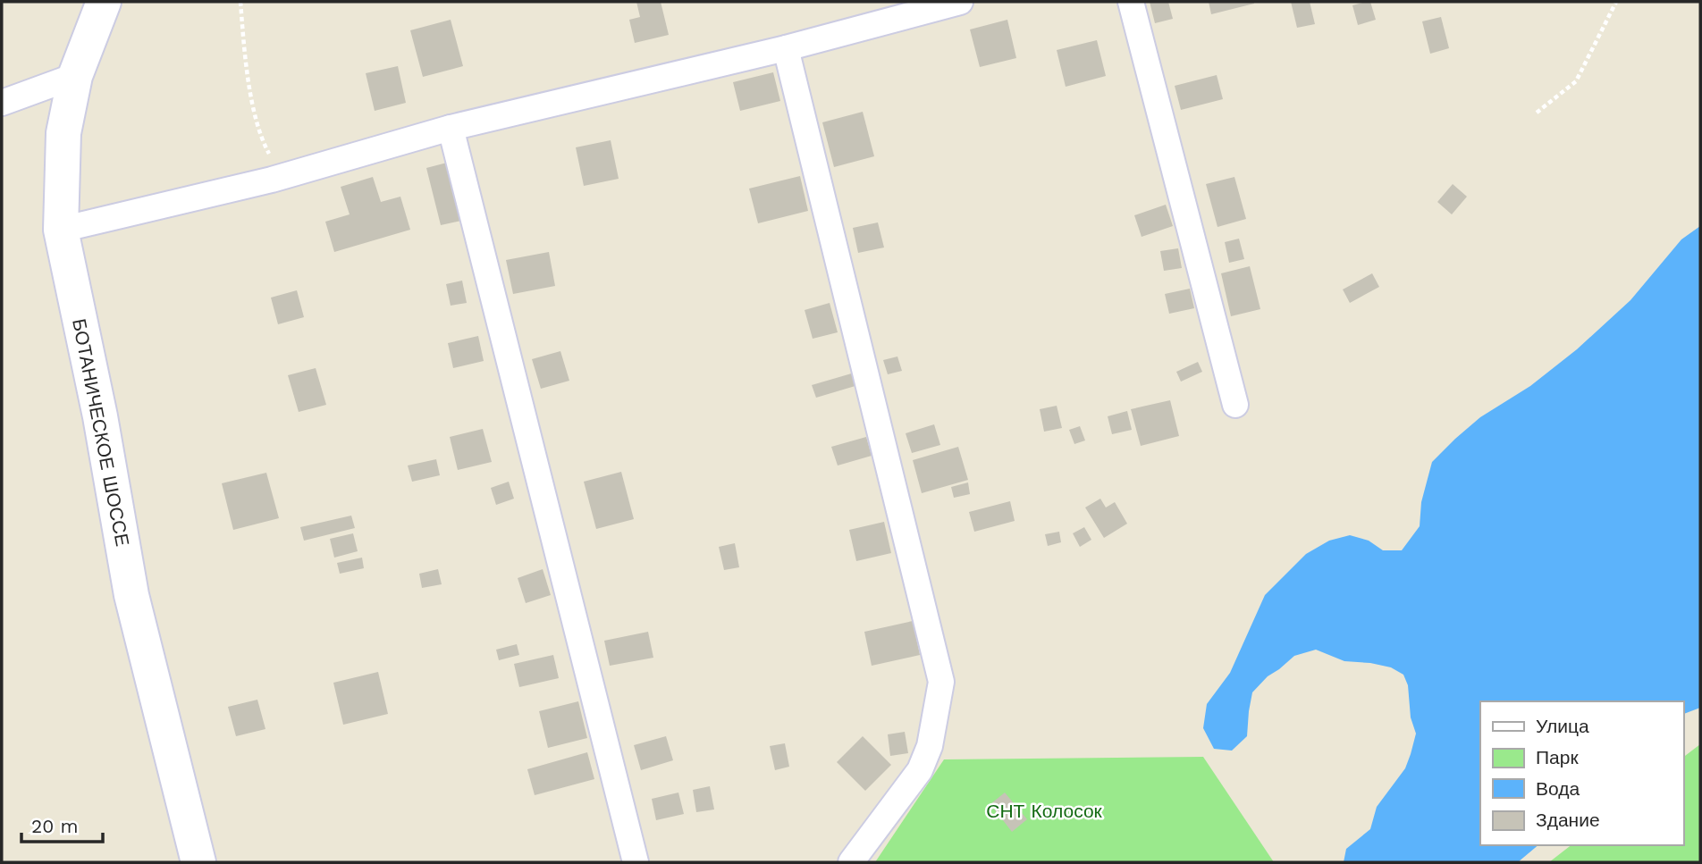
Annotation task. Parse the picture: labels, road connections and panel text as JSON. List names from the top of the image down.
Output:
{
  "streets": {
    "street": ["БОТАНИЧЕСКОЕ ШОССЕ"]
  },
  "parks": ["СНТ Колосок"],
  "legend": [
    "Улица",
    "Парк",
    "Вода",
    "Здание"
  ],
  "scale_bar": "20 m"
}
